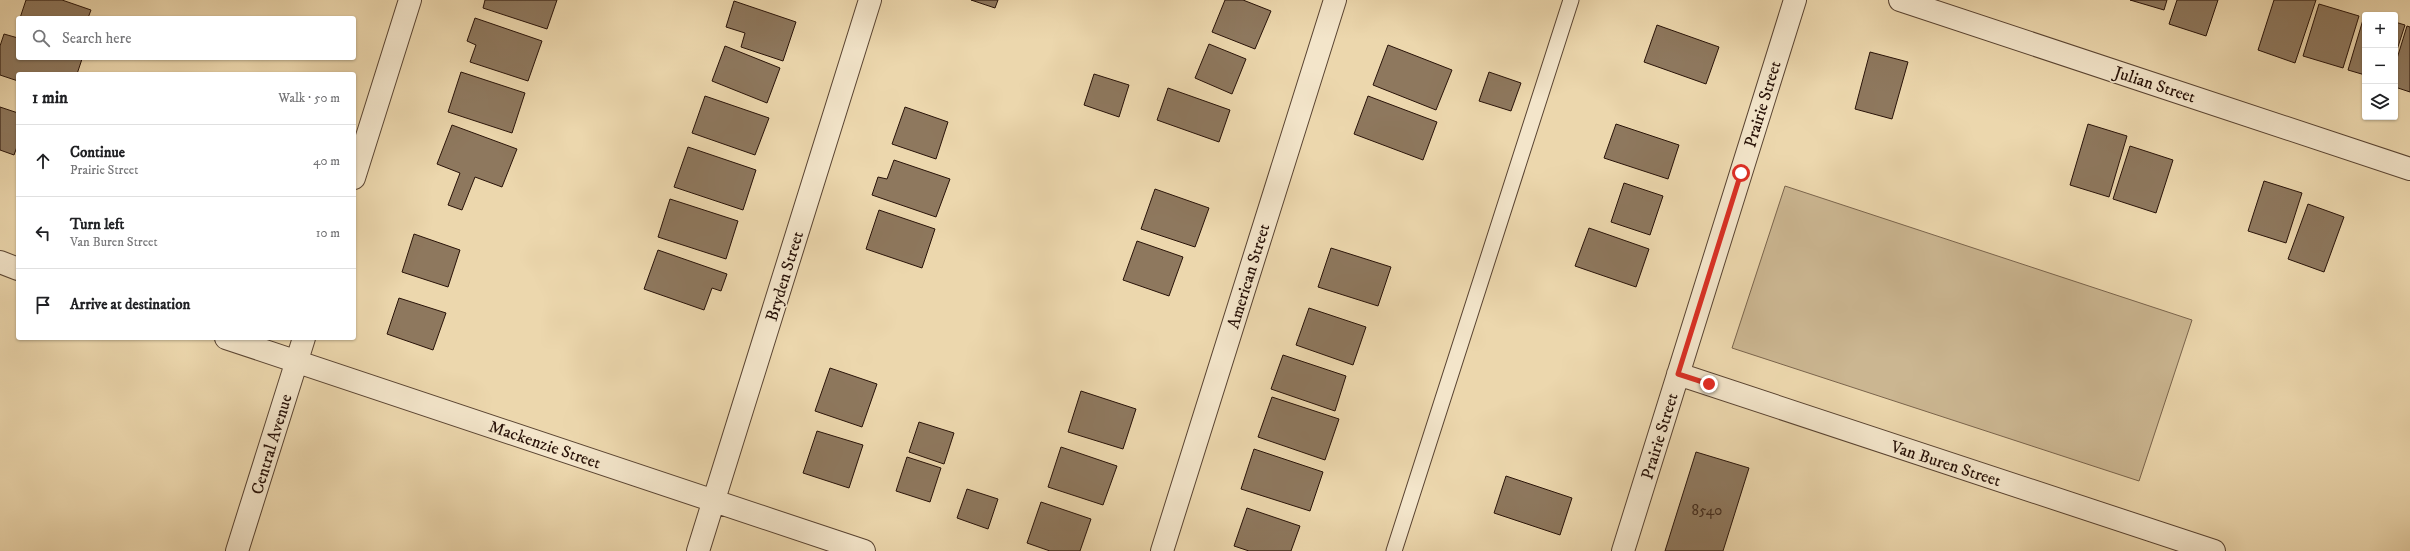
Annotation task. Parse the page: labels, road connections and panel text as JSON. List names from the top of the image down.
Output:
{
  "streets": {
    "street": [
      "Julian Street",
      "Prairie Street",
      "Bryden Street",
      "American Street",
      "Central Avenue",
      "Mackenzie Street",
      "Van Buren Street"
    ]
  },
  "crossings": [
    ["Prairie Street", "Van Buren Street"],
    ["Bryden Street", "Mackenzie Street"],
    ["Central Avenue", "Mackenzie Street"]
  ],
  "house_numbers": ["8540"],
  "page": {
    "map_buttons": ["+", "−"],
    "search": "Search here",
    "heading": ["1 min", "Walk · 50 m"],
    "list": [
      ["Continue", "Prairie Street", "40 m"],
      ["Turn left", "Van Buren Street", "10 m"],
      "Arrive at destination"
    ]
  }
}
